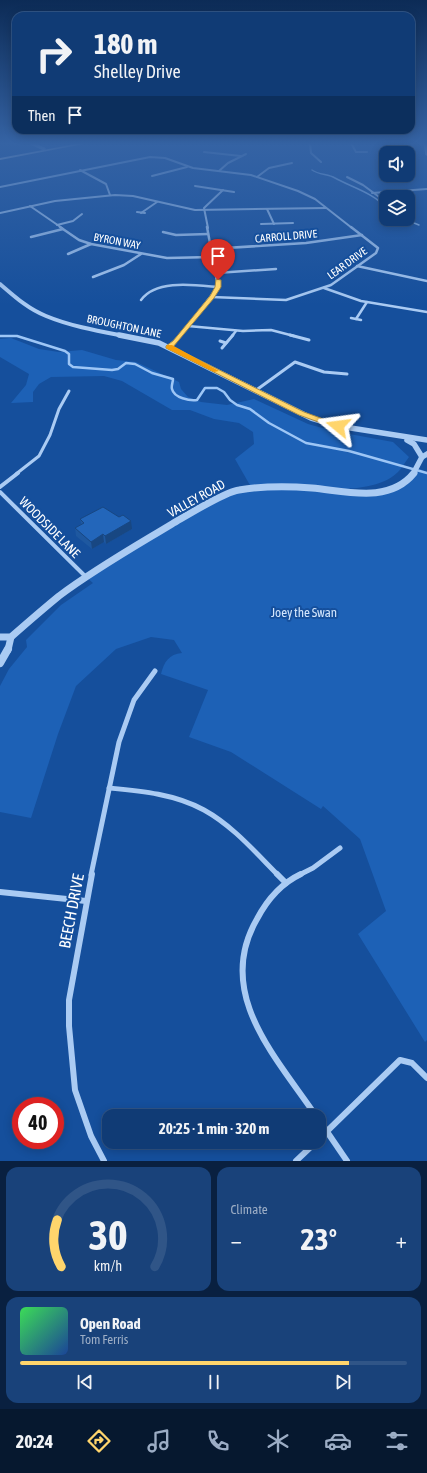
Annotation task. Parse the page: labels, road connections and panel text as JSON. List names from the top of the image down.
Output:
{
  "streets": {
    "street": [
      "CARROLL DRIVE",
      "BYRON WAY",
      "LEAR DRIVE",
      "BROUGHTON LANE",
      "VALLEY ROAD",
      "WOODSIDE LANE",
      "BEECH DRIVE"
    ]
  },
  "crossings": [
    ["CARROLL DRIVE", "LEAR DRIVE"],
    ["BROUGHTON LANE", "VALLEY ROAD"],
    ["VALLEY ROAD", "WOODSIDE LANE"]
  ],
  "parks": ["Joey the Swan"],
  "page": {
    "turn": ["180 m", "Shelley Drive"],
    "then": "Then",
    "limit": "40",
    "trip": "20:25 · 1 min · 320 m",
    "tile": "Climate",
    "heat": ["−", "23°", "+"],
    "song": ["Open Road", "Tom Ferris"],
    "tabs": "20:24",
    "gauge": ["30", "km/h"]
  }
}
